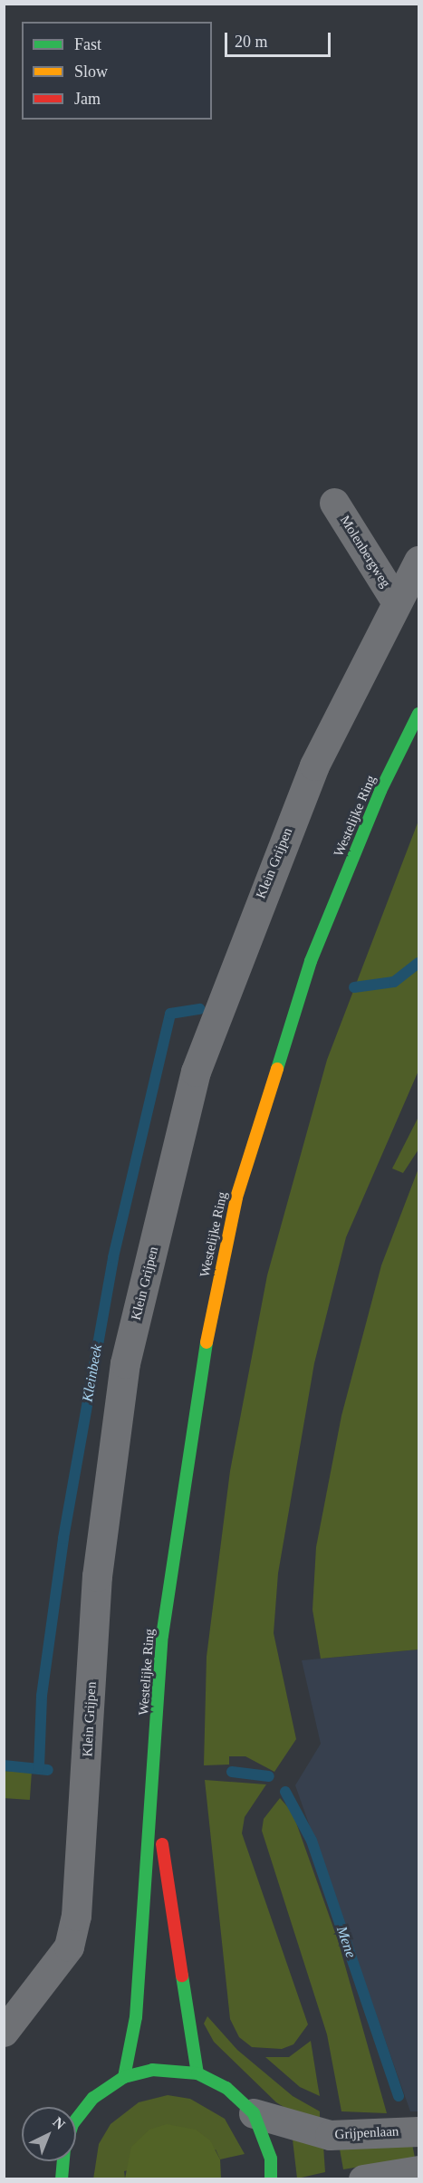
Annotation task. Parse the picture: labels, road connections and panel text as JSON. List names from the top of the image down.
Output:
{
  "streets": {
    "main road": ["Westelijke Ring"],
    "street": ["Molenbergweg", "Klein Grijpen", "Grijpenlaan"]
  },
  "crossings": [
    ["Molenbergweg", "Klein Grijpen"]
  ],
  "water": ["Kleinbeek", "Mene"],
  "legend": ["Fast", "Slow", "Jam"],
  "scale_bar": "20 m",
  "north": "top right"
}
